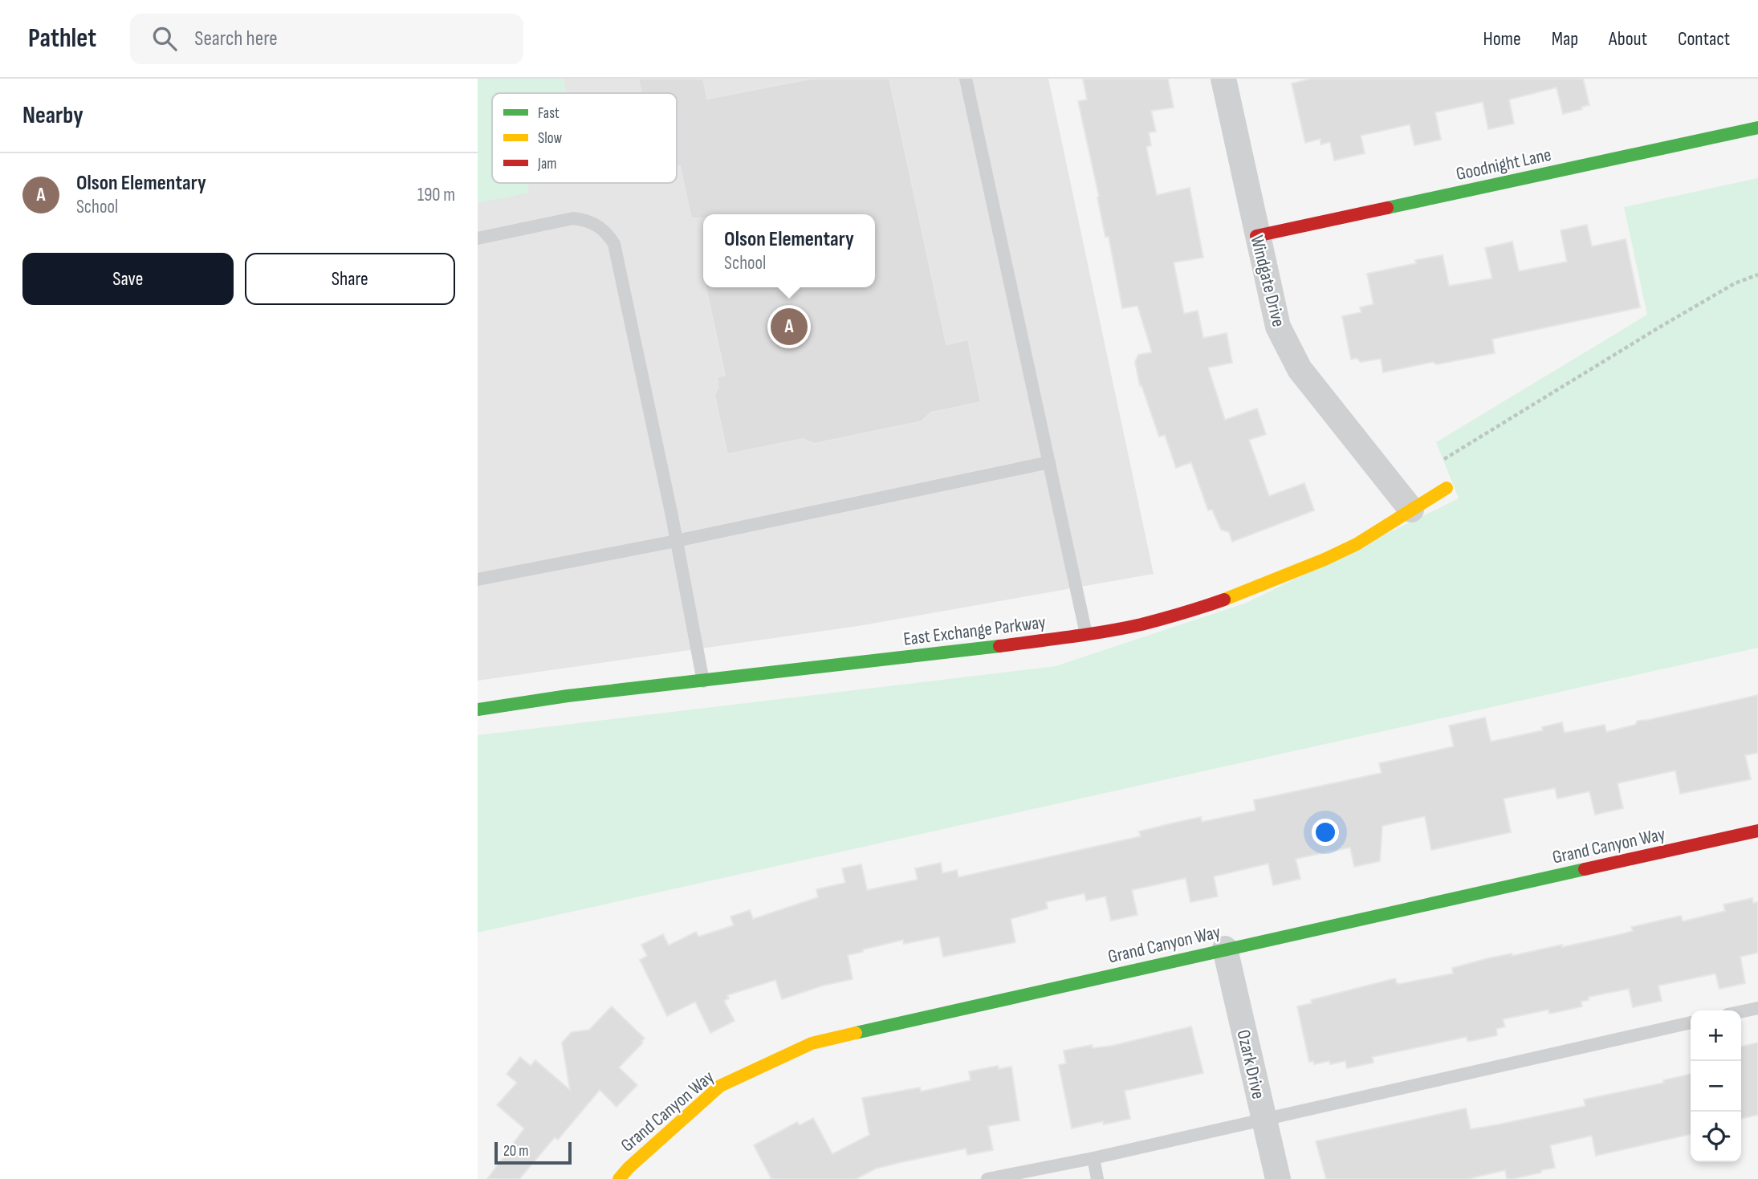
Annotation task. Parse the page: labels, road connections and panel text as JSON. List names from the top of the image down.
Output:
{
  "streets": {
    "street": [
      "Goodnight Lane",
      "Windgate Drive",
      "East Exchange Parkway",
      "Grand Canyon Way",
      "Ozark Drive"
    ]
  },
  "crossings": [
    ["Goodnight Lane", "Windgate Drive"],
    ["Windgate Drive", "East Exchange Parkway"],
    ["Grand Canyon Way", "Ozark Drive"]
  ],
  "legend": ["Fast", "Slow", "Jam"],
  "scale_bar": "20 m",
  "page": {
    "header": "Pathlet",
    "search": "Search here",
    "nav": [
      "Home",
      "Map",
      "About",
      "Contact"
    ],
    "heading": "Nearby",
    "list": [
      {
        "mark": "A",
        "name": "Olson Elementary",
        "note": "School",
        "value": "190 m"
      }
    ],
    "popup": ["Olson Elementary", "School"],
    "buttons": ["Save", "Share"],
    "pins": "A",
    "map_buttons": ["+", "−"],
    "scale": "20 m"
  }
}
